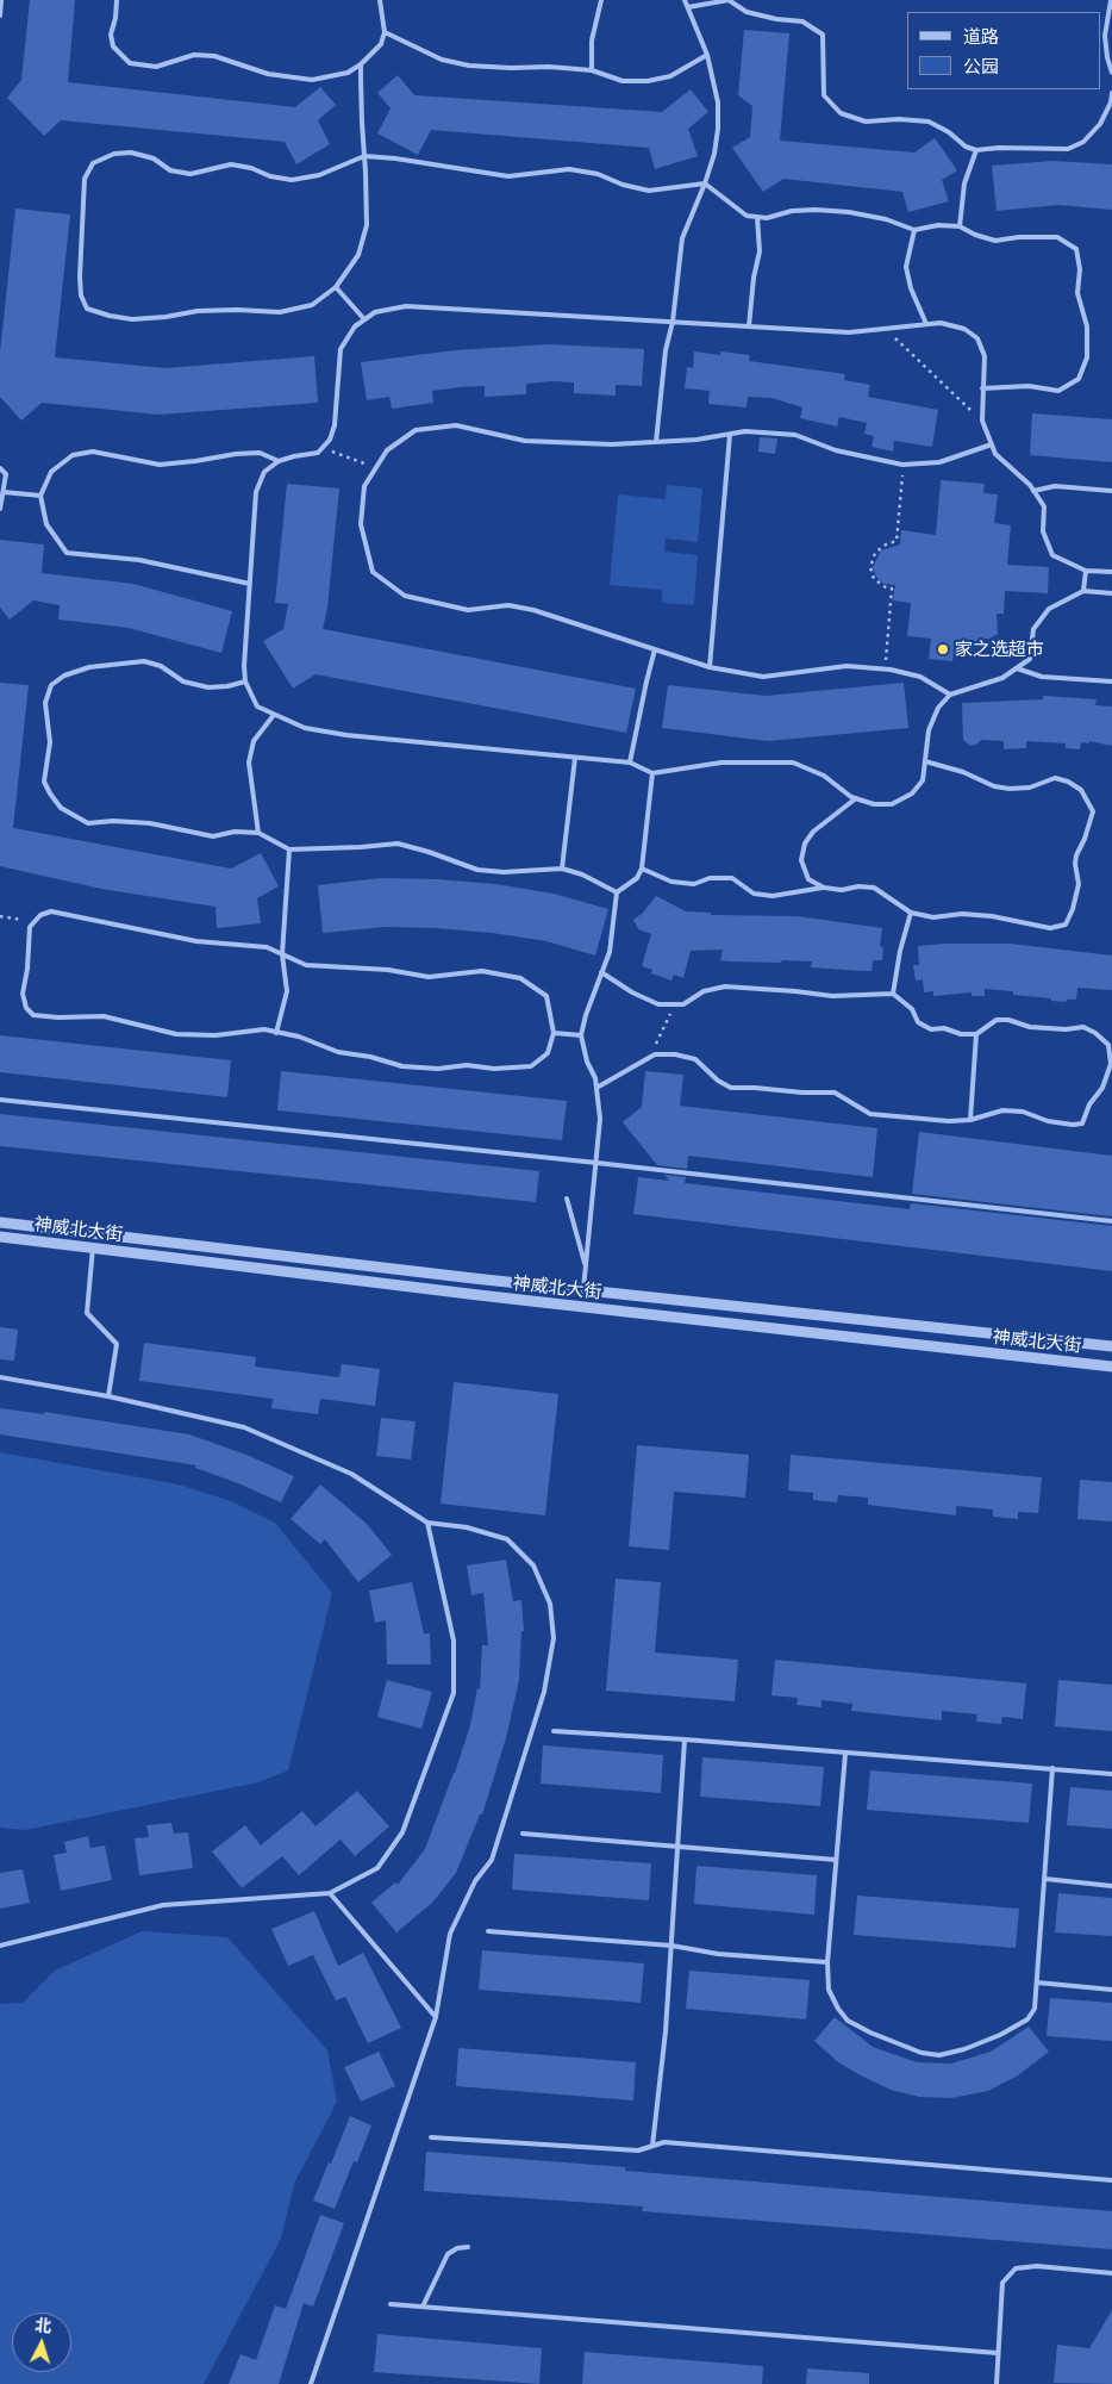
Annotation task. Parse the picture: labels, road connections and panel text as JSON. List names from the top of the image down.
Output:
{
  "streets": {
    "street": ["神威北大街"]
  },
  "places": ["家之选超市"],
  "legend": ["道路", "公园"],
  "north": "top"
}
